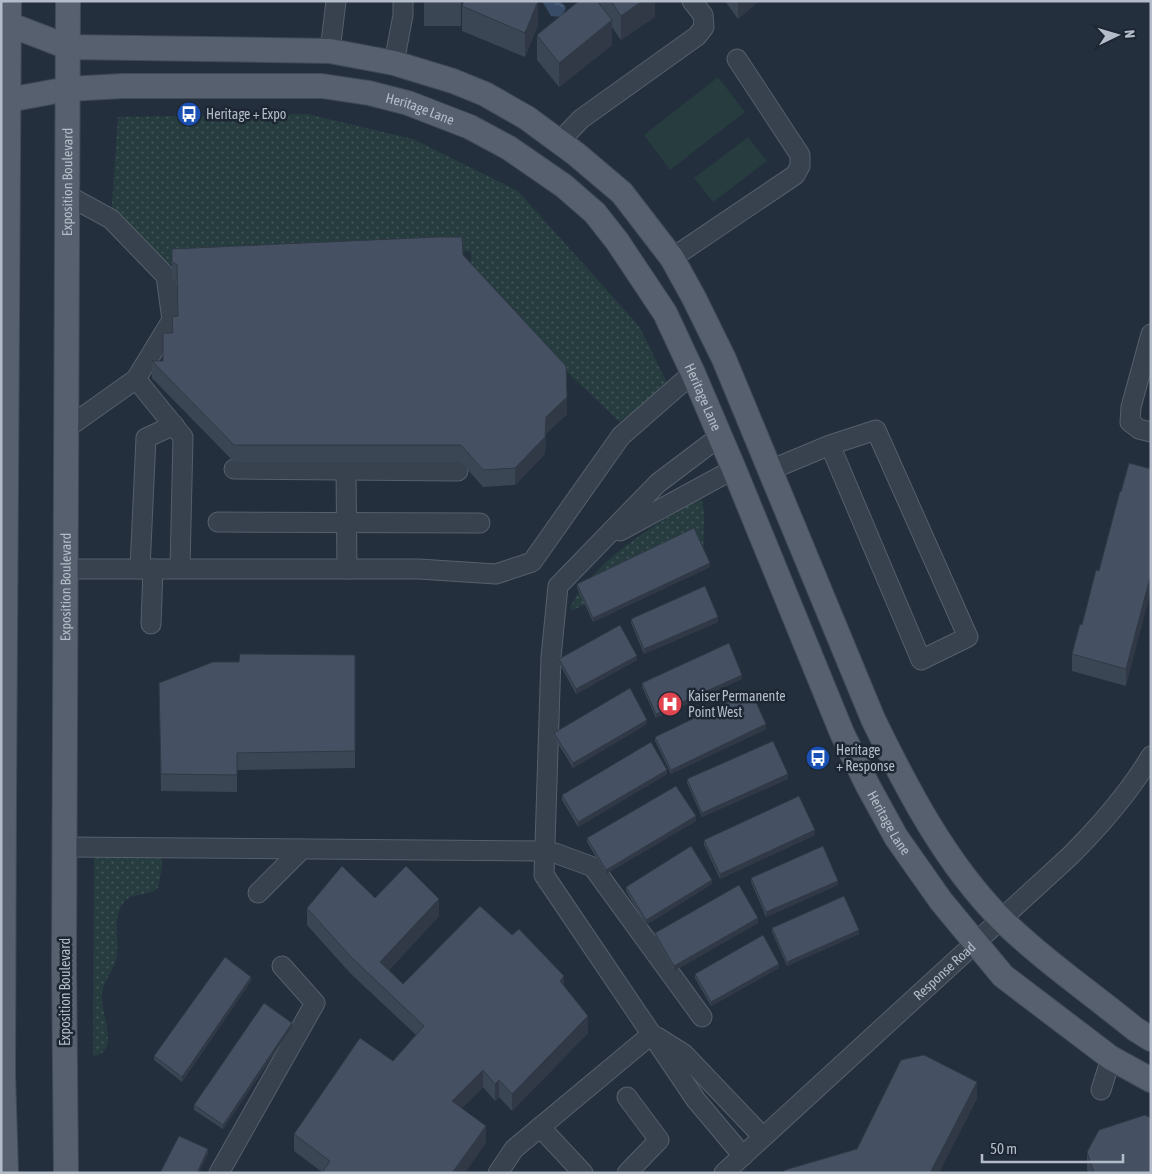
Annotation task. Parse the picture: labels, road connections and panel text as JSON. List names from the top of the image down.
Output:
{
  "streets": {
    "main road": ["Heritage Lane", "Exposition Boulevard"],
    "street": ["Response Road"]
  },
  "crossings": [
    ["Heritage Lane", "Exposition Boulevard"],
    ["Heritage Lane", "Response Road"]
  ],
  "places": {
    "bus stop": ["Heritage + Expo", "Heritage + Response"],
    "hospital": ["Kaiser Permanente Point West"]
  },
  "scale_bar": "50 m",
  "north": "right"
}
